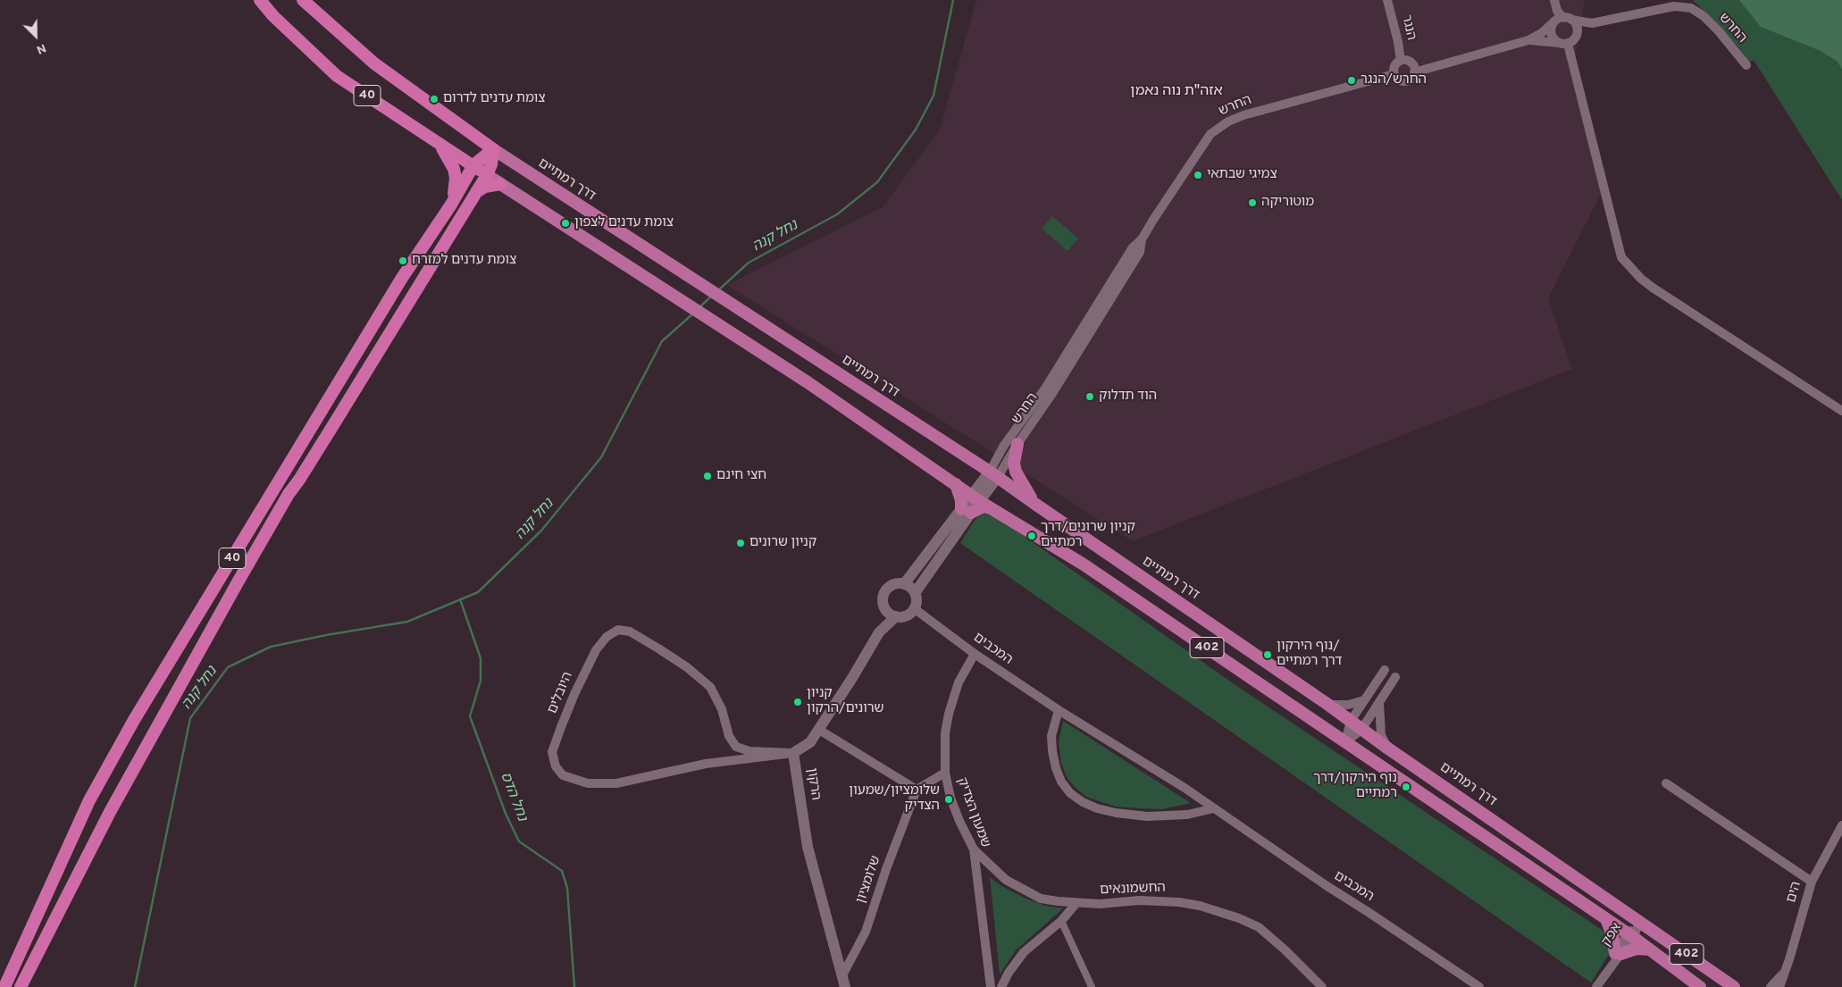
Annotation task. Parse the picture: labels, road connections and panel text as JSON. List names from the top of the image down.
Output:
{
  "streets": {
    "highway": ["40"],
    "main road": ["דרך רמתיים", "402"],
    "street": [
      "הנגר",
      "החרש",
      "המכבים",
      "היובלים",
      "הרקון",
      "שמעון הצדיק",
      "שלומציון",
      "החשמונאים",
      "הים",
      "אפק"
    ]
  },
  "crossings": [
    ["הנגר", "החרש"],
    ["החרש", "דרך רמתיים"],
    ["40", "דרך רמתיים"],
    ["40", "402"],
    ["דרך רמתיים", "אפק"],
    ["402", "אפק"],
    ["המכבים", "הרקון"],
    ["המכבים", "שמעון הצדיק"],
    ["היובלים", "הרקון"],
    ["הרקון", "שלומציון"],
    ["שמעון הצדיק", "החשמונאים"]
  ],
  "districts": ["אזה\"ת נוה נאמן"],
  "water": ["נחל קנה", "נחל הדס"],
  "places": [
    "החרש/הנגר",
    "צומת עדנים לדרום",
    "צמיגי שבתאי",
    "מוטוריקה",
    "צומת עדנים לצפון",
    "צומת עדנים למזרח",
    "הוד תדלוק",
    "חצי חינם",
    "קניון שרונים/דרך רמתיים",
    "קניון שרונים",
    "נוף הירקון/ דרך רמתיים",
    "קניון שרונים/הרקון",
    "נוף הירקון/דרך רמתיים",
    "שלומציון/שמעון הצדיק"
  ],
  "north": "bottom right"
}
